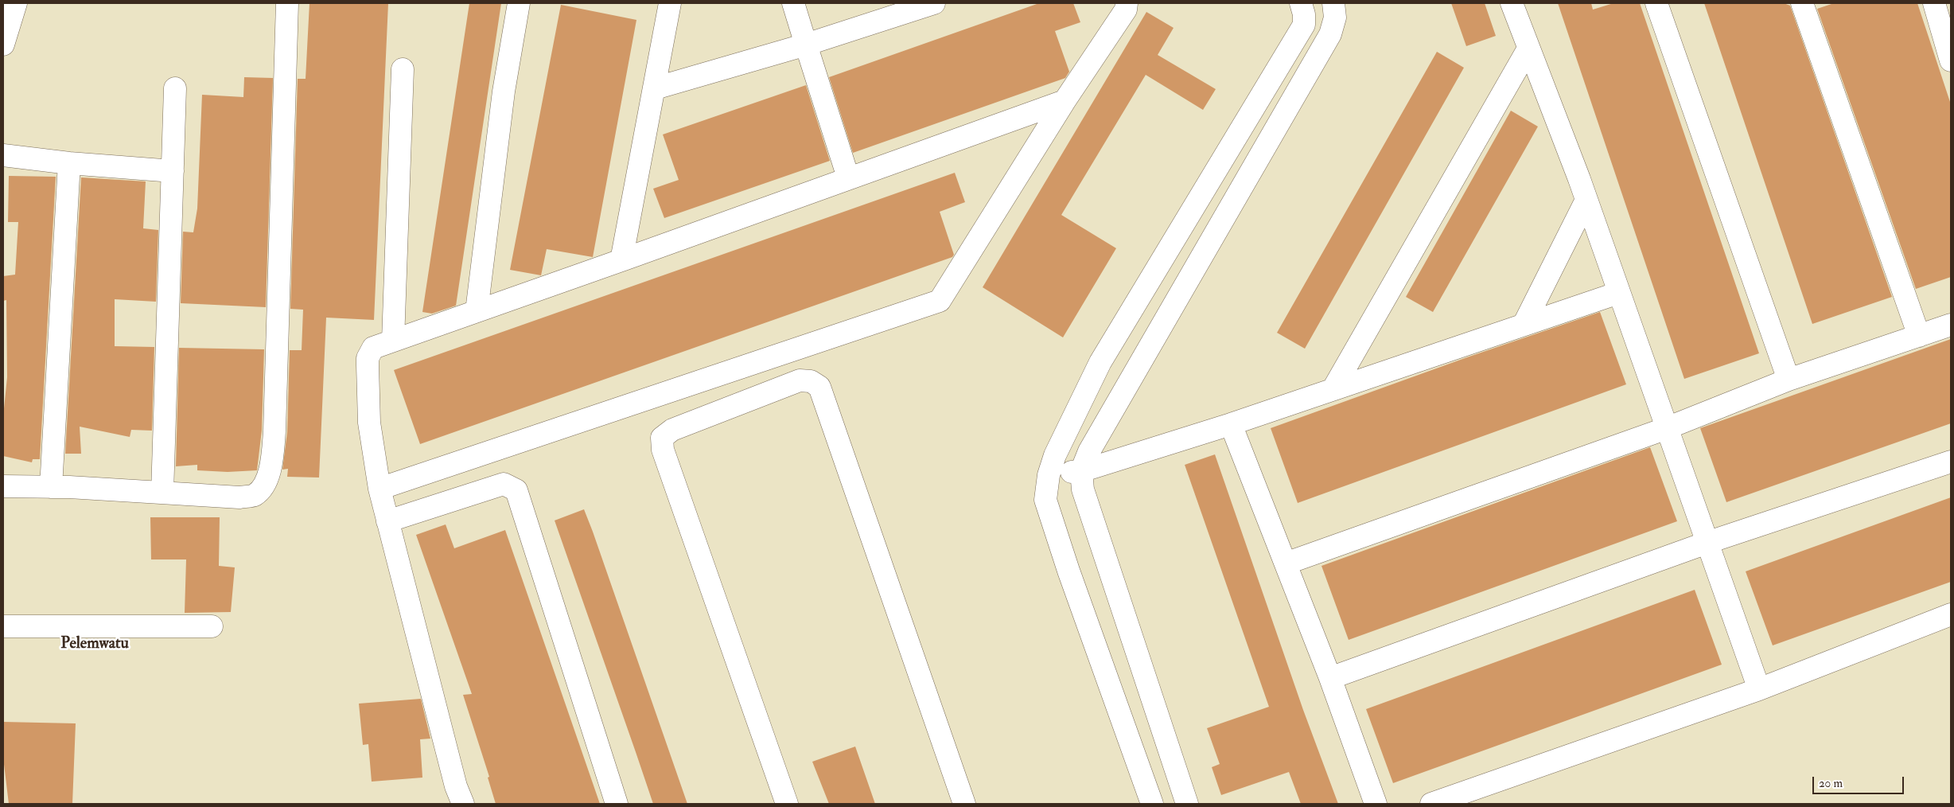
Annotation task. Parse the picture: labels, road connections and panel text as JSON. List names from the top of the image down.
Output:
{
  "districts": ["Pelemwatu"],
  "scale_bar": "20 m"
}
